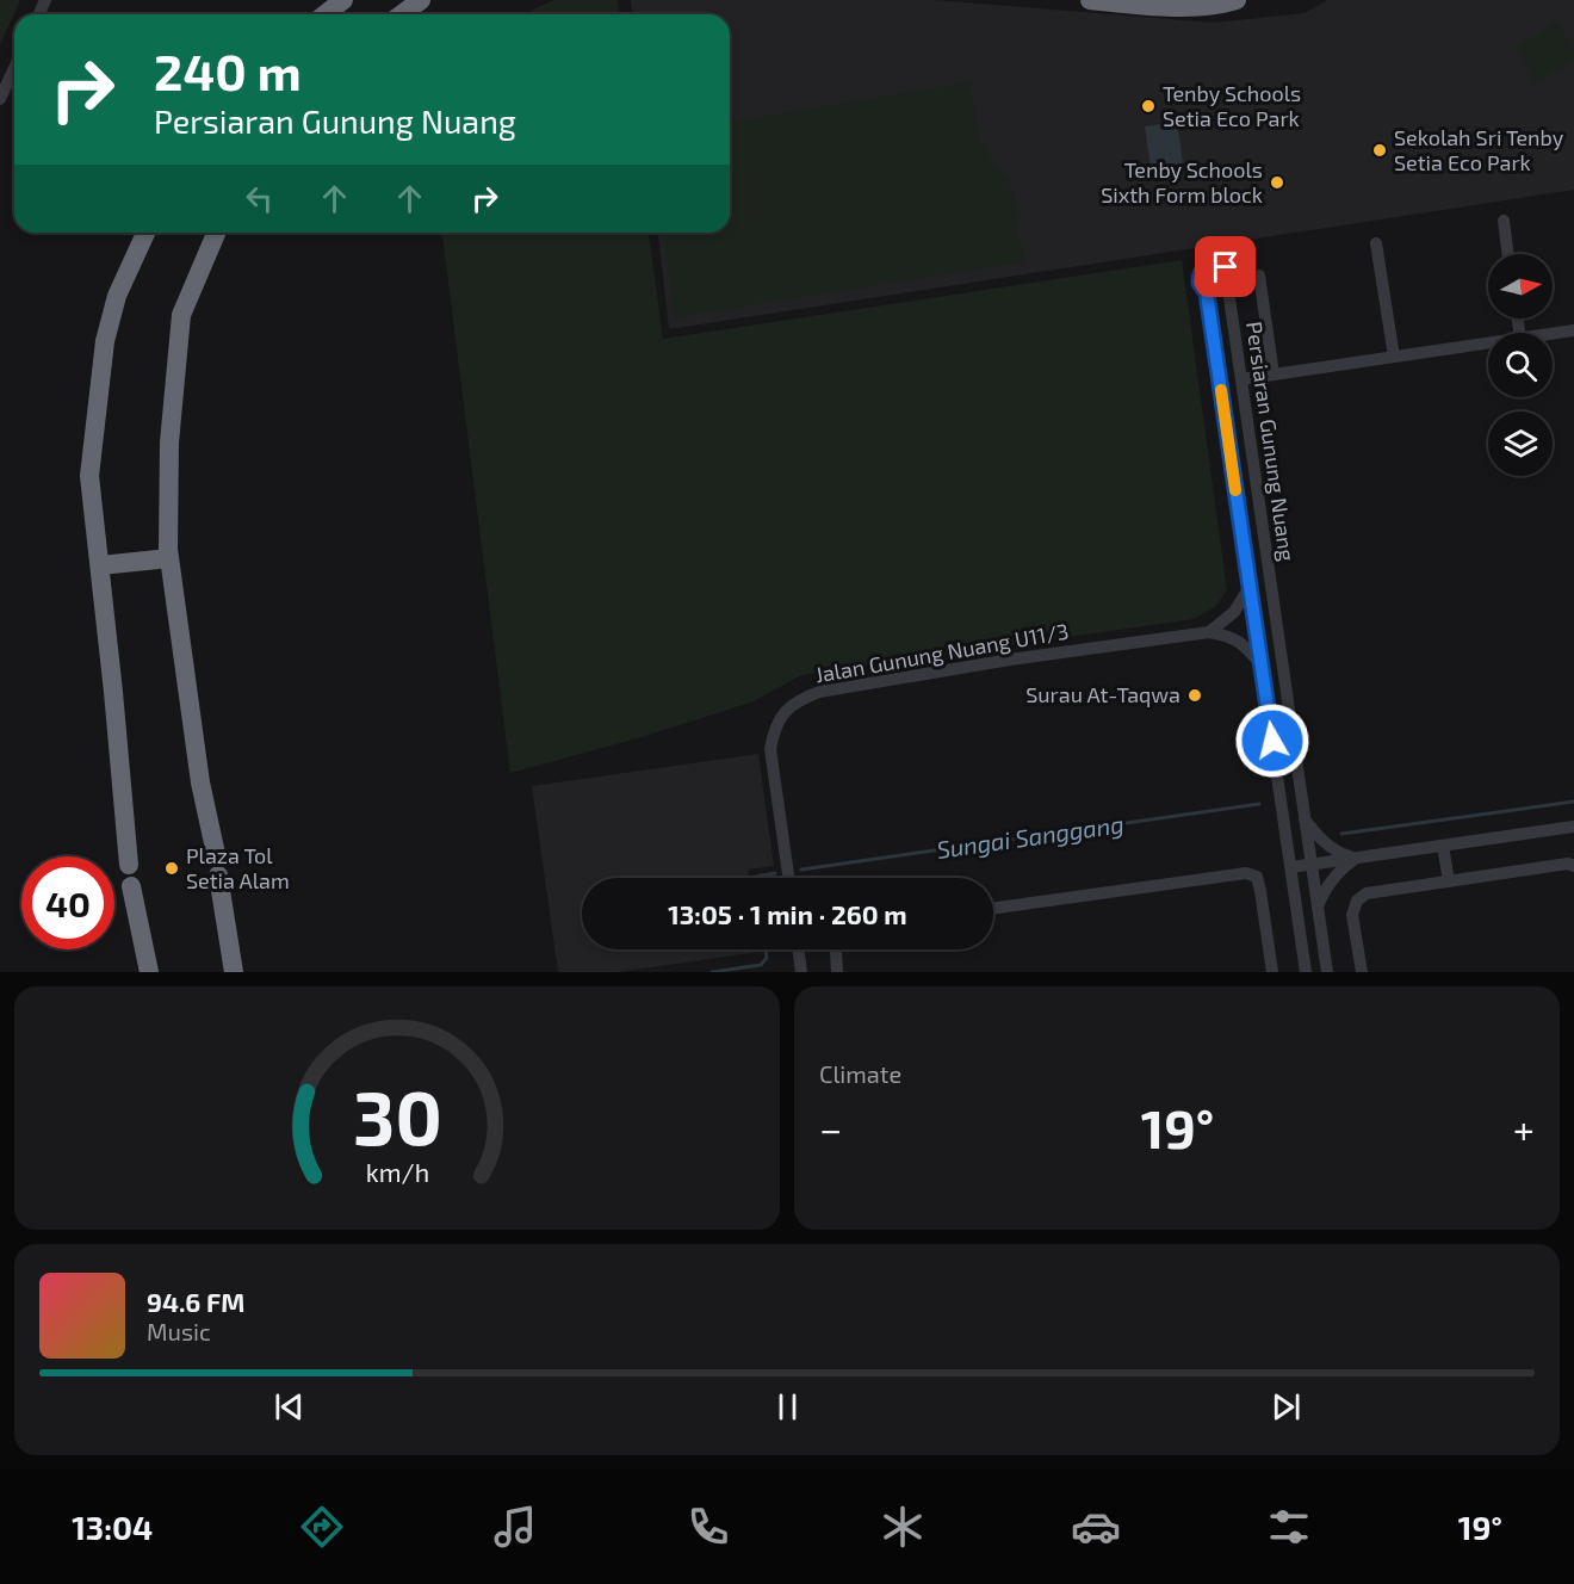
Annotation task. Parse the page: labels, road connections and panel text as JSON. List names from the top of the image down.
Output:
{
  "streets": {
    "street": ["Persiaran Gunung Nuang", "Jalan Gunung Nuang U11/3"]
  },
  "crossings": [
    ["Persiaran Gunung Nuang", "Jalan Gunung Nuang U11/3"]
  ],
  "water": ["Sungai Sanggang"],
  "places": [
    "Tenby Schools Setia Eco Park",
    "Sekolah Sri Tenby Setia Eco Park",
    "Tenby Schools Sixth Form block",
    "Surau At-Taqwa",
    "Plaza Tol Setia Alam"
  ],
  "north": "right",
  "page": {
    "turn": ["240 m", "Persiaran Gunung Nuang"],
    "limit": "40",
    "trip": "13:05 · 1 min · 260 m",
    "tile": "Climate",
    "heat": ["−", "19°", "+"],
    "song": ["94.6 FM", "Music"],
    "tabs": ["13:04", "19°"],
    "gauge": ["30", "km/h"]
  }
}
